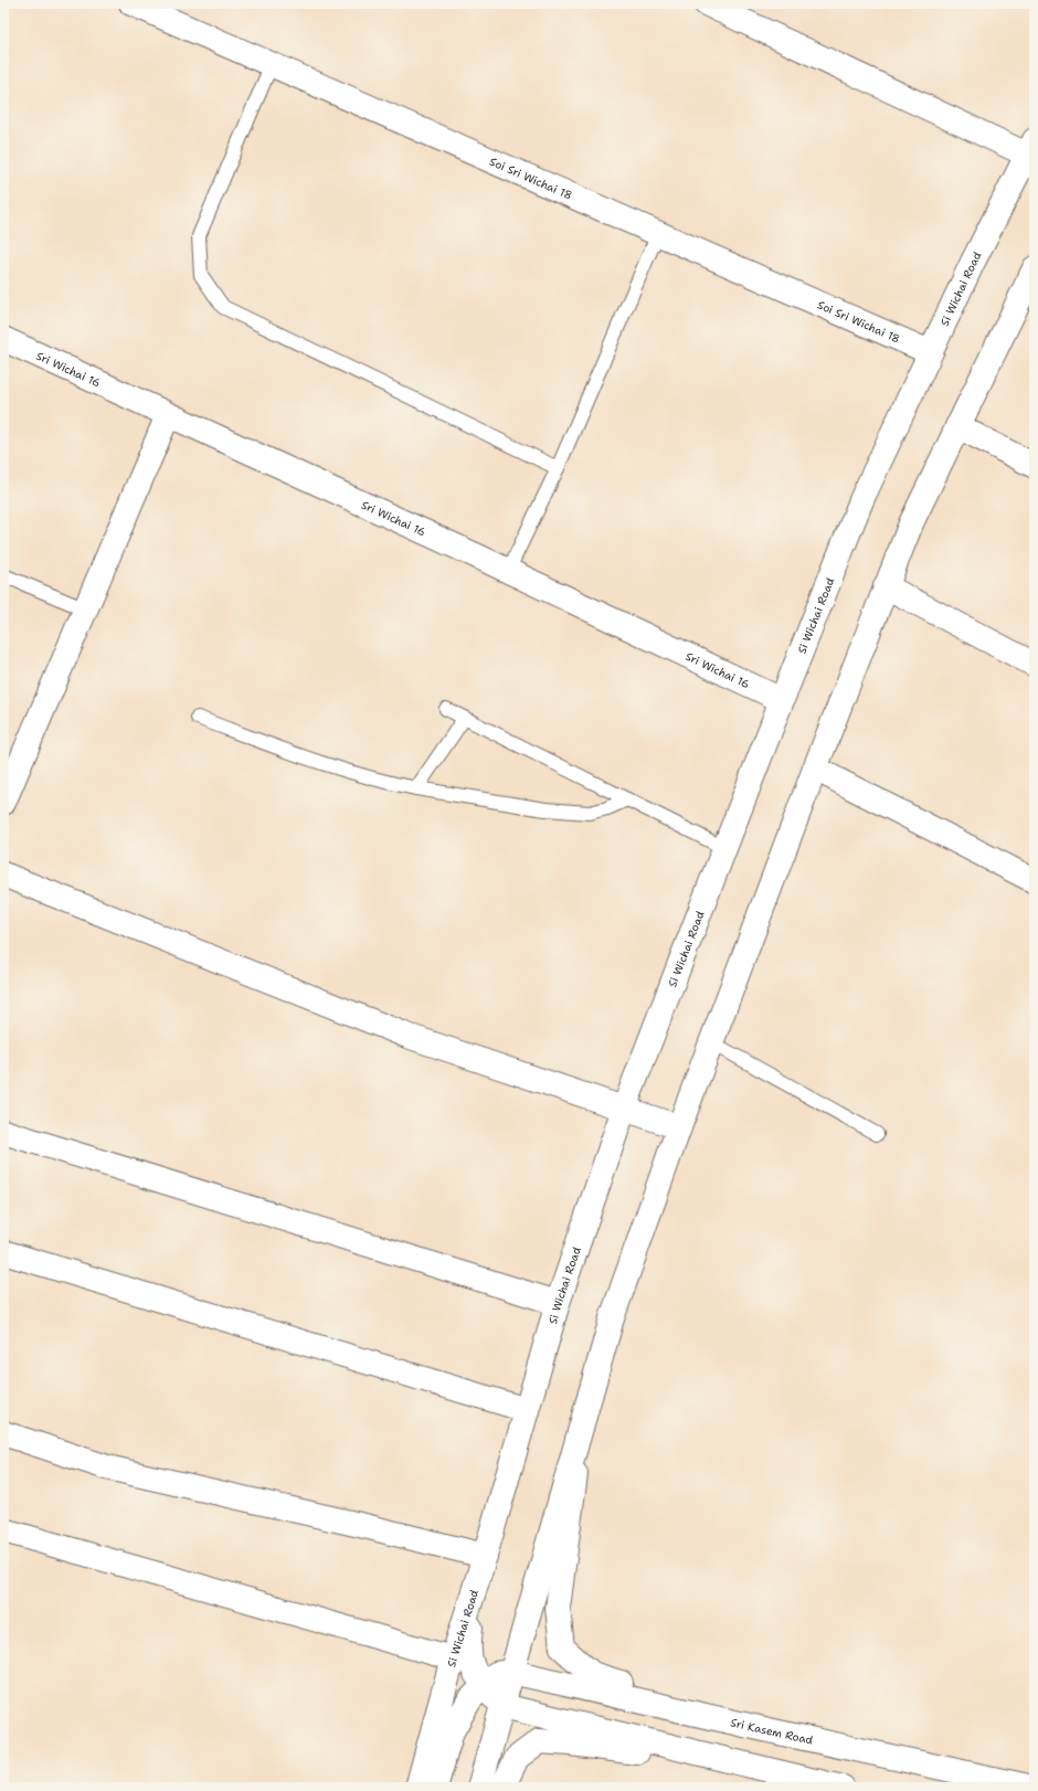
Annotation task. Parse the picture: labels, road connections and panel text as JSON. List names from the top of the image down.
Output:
{
  "streets": {
    "street": [
      "Soi Sri Wichai 18",
      "Si Wichai Road",
      "Sri Wichai 16",
      "Sri Kasem Road"
    ]
  },
  "crossings": [
    ["Soi Sri Wichai 18", "Si Wichai Road"],
    ["Si Wichai Road", "Sri Wichai 16"]
  ]
}
